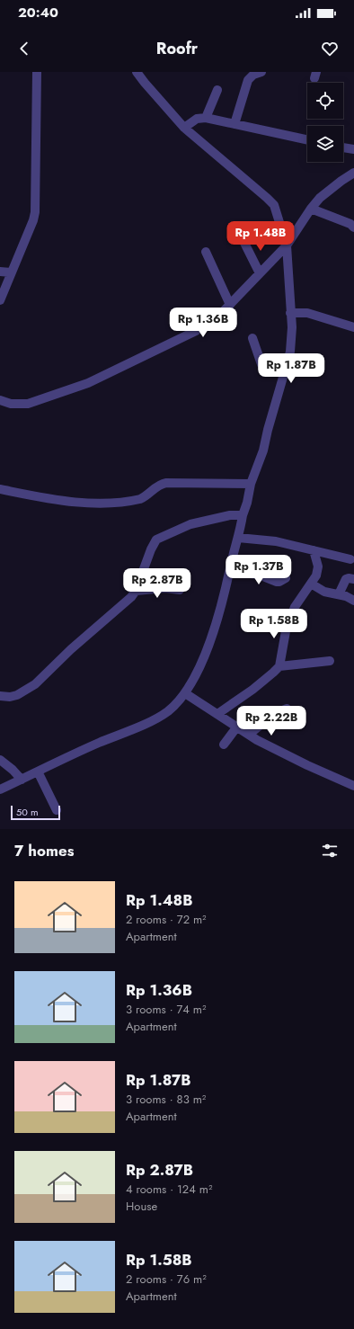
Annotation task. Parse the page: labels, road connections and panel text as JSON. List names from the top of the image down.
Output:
{
  "scale_bar": "50 m",
  "page": {
    "status": "20:40",
    "header": "Roofr",
    "price": [
      "Rp 1.48B",
      "Rp 1.36B",
      "Rp 1.87B",
      "Rp 1.37B",
      "Rp 2.87B",
      "Rp 1.58B",
      "Rp 2.22B"
    ],
    "scale": "50 m",
    "heading": "7 homes",
    "list": [
      {
        "name": "Rp 1.48B",
        "note": "2 rooms · 72 m² · Apartment"
      },
      {
        "name": "Rp 1.36B",
        "note": "3 rooms · 74 m² · Apartment"
      },
      {
        "name": "Rp 1.87B",
        "note": "3 rooms · 83 m² · Apartment"
      },
      {
        "name": "Rp 2.87B",
        "note": "4 rooms · 124 m² · House"
      },
      {
        "name": "Rp 1.58B",
        "note": "2 rooms · 76 m² · Apartment"
      }
    ]
  }
}
